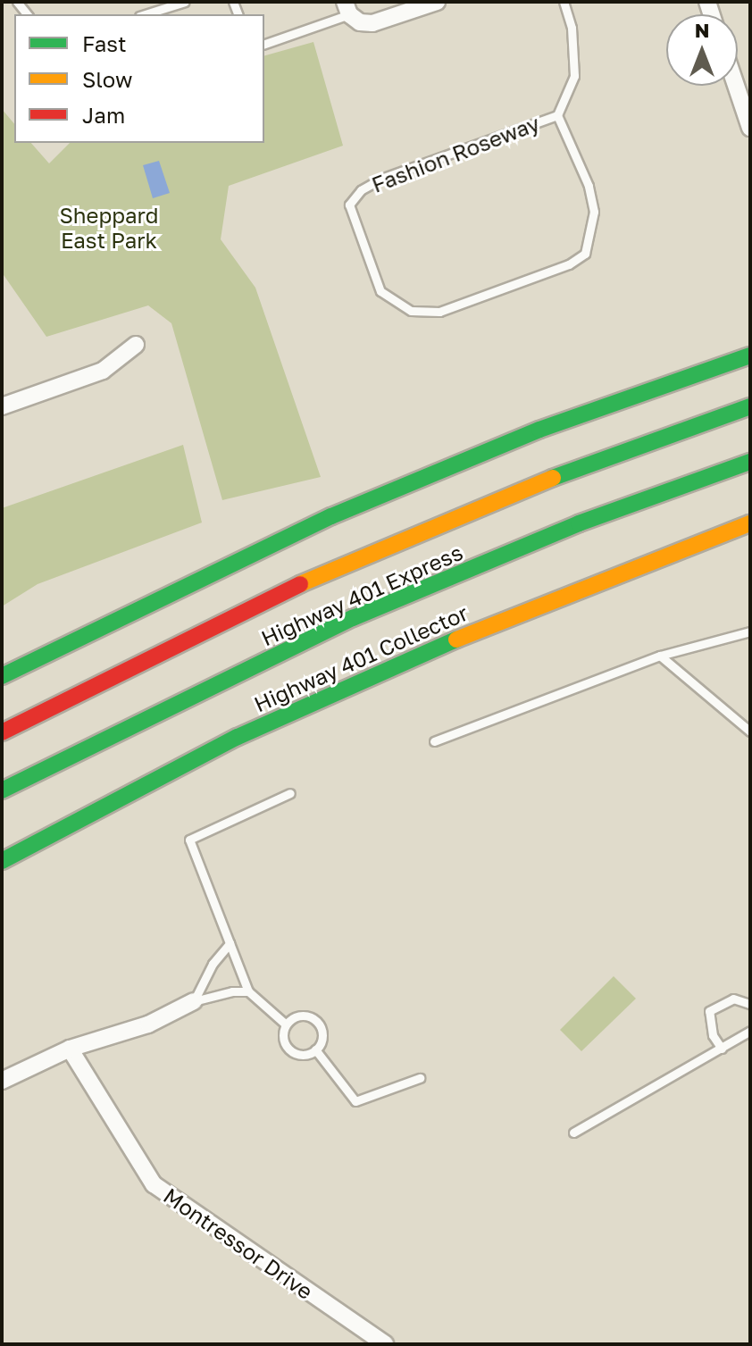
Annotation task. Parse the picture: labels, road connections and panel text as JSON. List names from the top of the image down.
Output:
{
  "streets": {
    "highway": ["Highway 401 Express", "Highway 401 Collector"],
    "street": ["Montressor Drive"],
    "lane": ["Fashion Roseway"]
  },
  "parks": ["Sheppard East Park"],
  "legend": ["Fast", "Slow", "Jam"],
  "north": "top"
}
